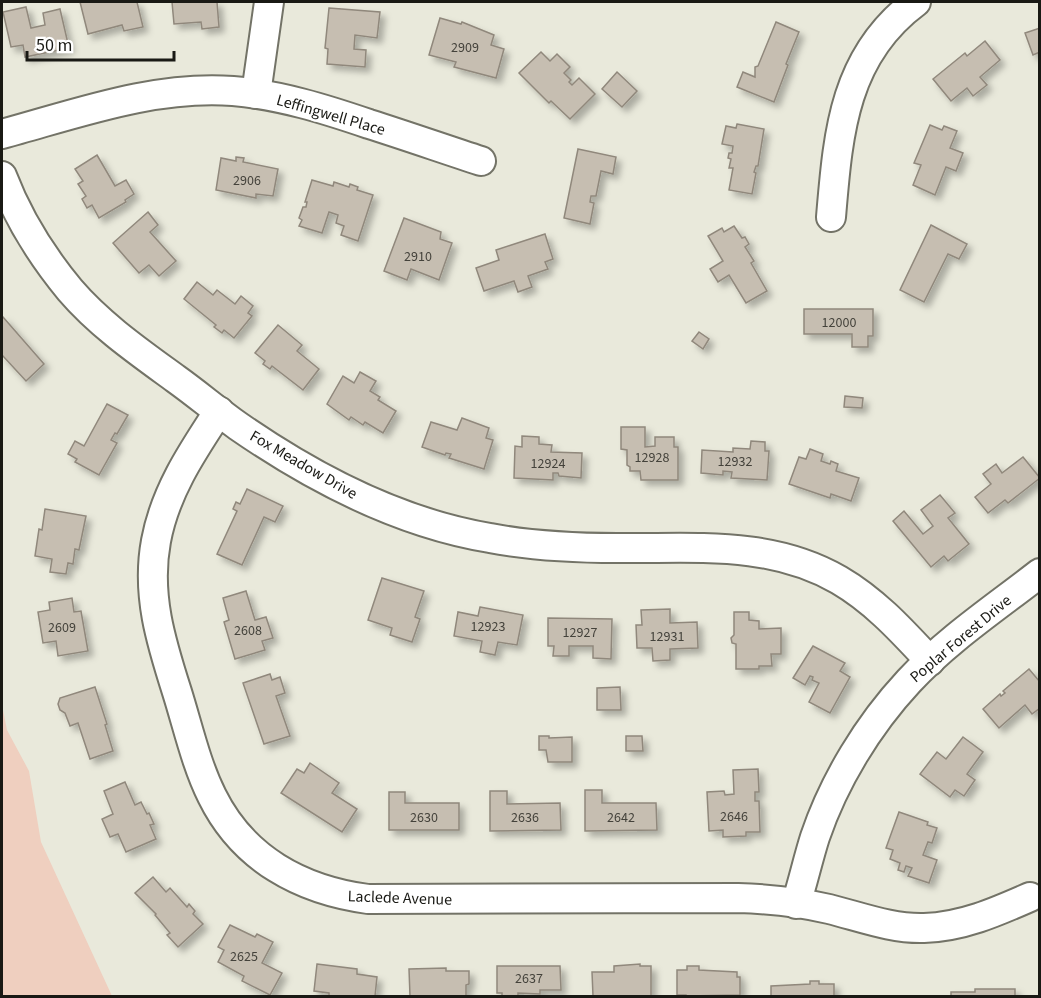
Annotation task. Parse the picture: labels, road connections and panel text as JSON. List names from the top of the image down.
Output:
{
  "streets": {
    "street": [
      "Leffingwell Place",
      "Fox Meadow Drive",
      "Poplar Forest Drive",
      "Laclede Avenue"
    ]
  },
  "crossings": [
    ["Fox Meadow Drive", "Poplar Forest Drive"],
    ["Fox Meadow Drive", "Laclede Avenue"],
    ["Poplar Forest Drive", "Laclede Avenue"]
  ],
  "house_numbers": [
    "2909",
    "2906",
    "2910",
    "12000",
    "12928",
    "12932",
    "12924",
    "12923",
    "2609",
    "2608",
    "12927",
    "12931",
    "2646",
    "2630",
    "2636",
    "2642",
    "2625",
    "2637"
  ],
  "scale_bar": "50 m"
}
